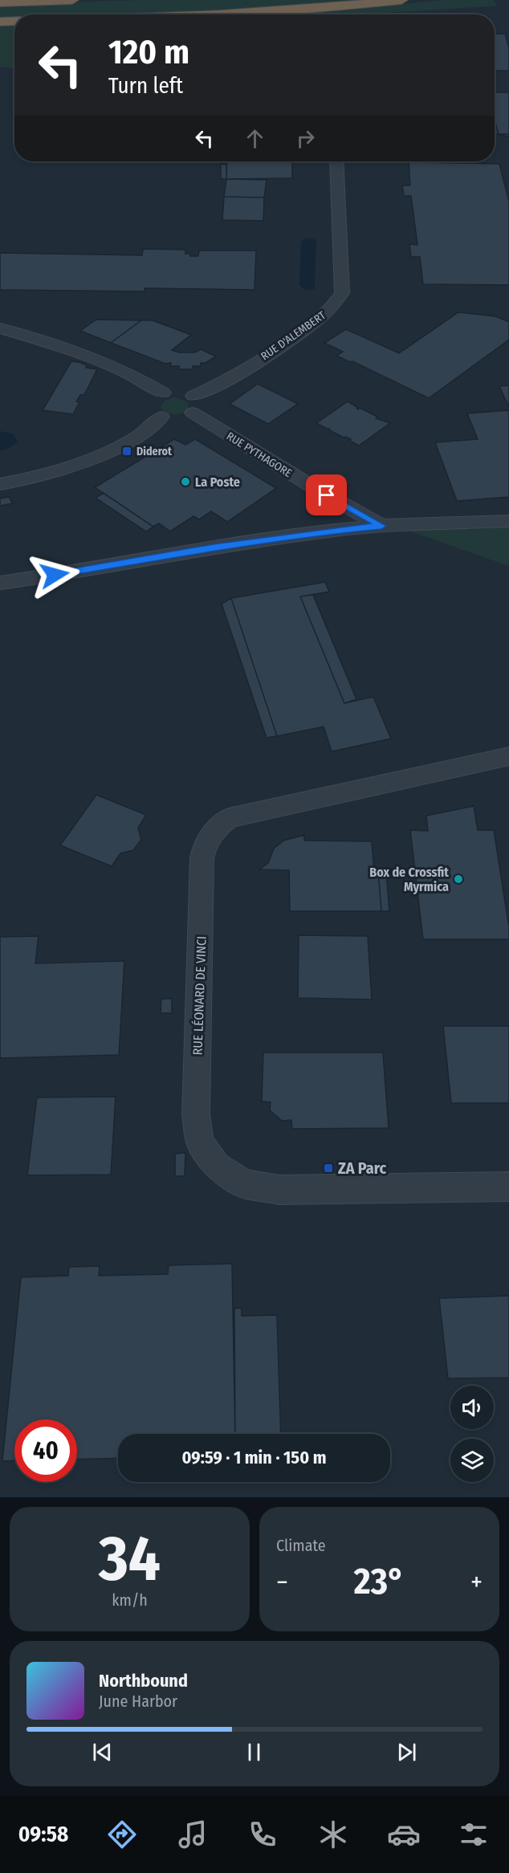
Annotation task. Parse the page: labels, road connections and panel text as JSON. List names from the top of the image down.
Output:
{
  "streets": {
    "street": ["RUE D'ALEMBERT", "RUE PYTHAGORE", "RUE LÉONARD DE VINCI"]
  },
  "places": {
    "transit": ["Diderot", "ZA Parc"],
    "other": ["La Poste", "Box de Crossfit Myrmica"]
  },
  "page": {
    "turn": ["120 m", "Turn left"],
    "limit": "40",
    "trip": "09:59 · 1 min · 150 m",
    "tile": [
      ["34", "km/h"],
      "Climate"
    ],
    "heat": ["−", "23°", "+"],
    "song": ["Northbound", "June Harbor"],
    "tabs": "09:58"
  }
}
